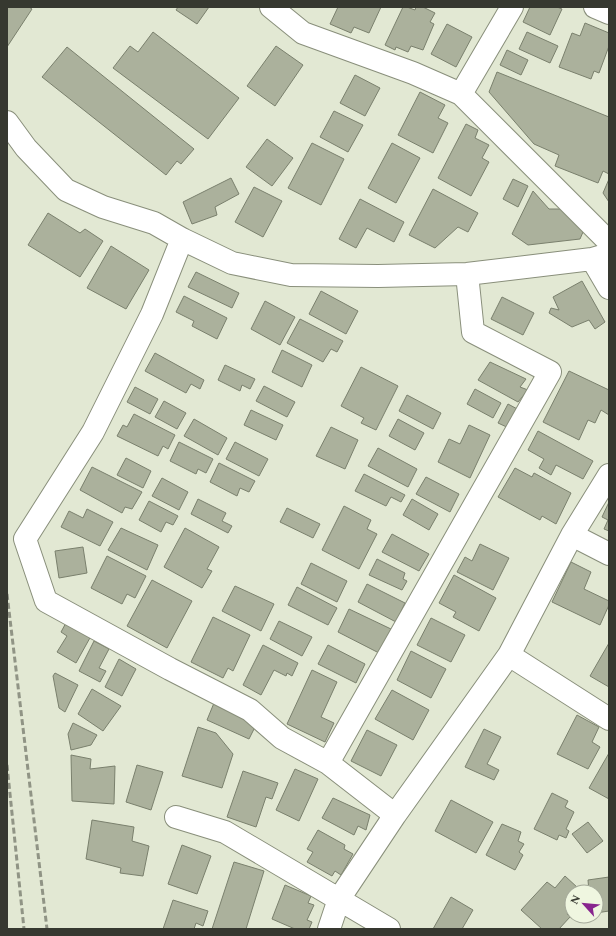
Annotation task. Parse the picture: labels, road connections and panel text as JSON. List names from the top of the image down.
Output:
{
  "north": "top left"
}
